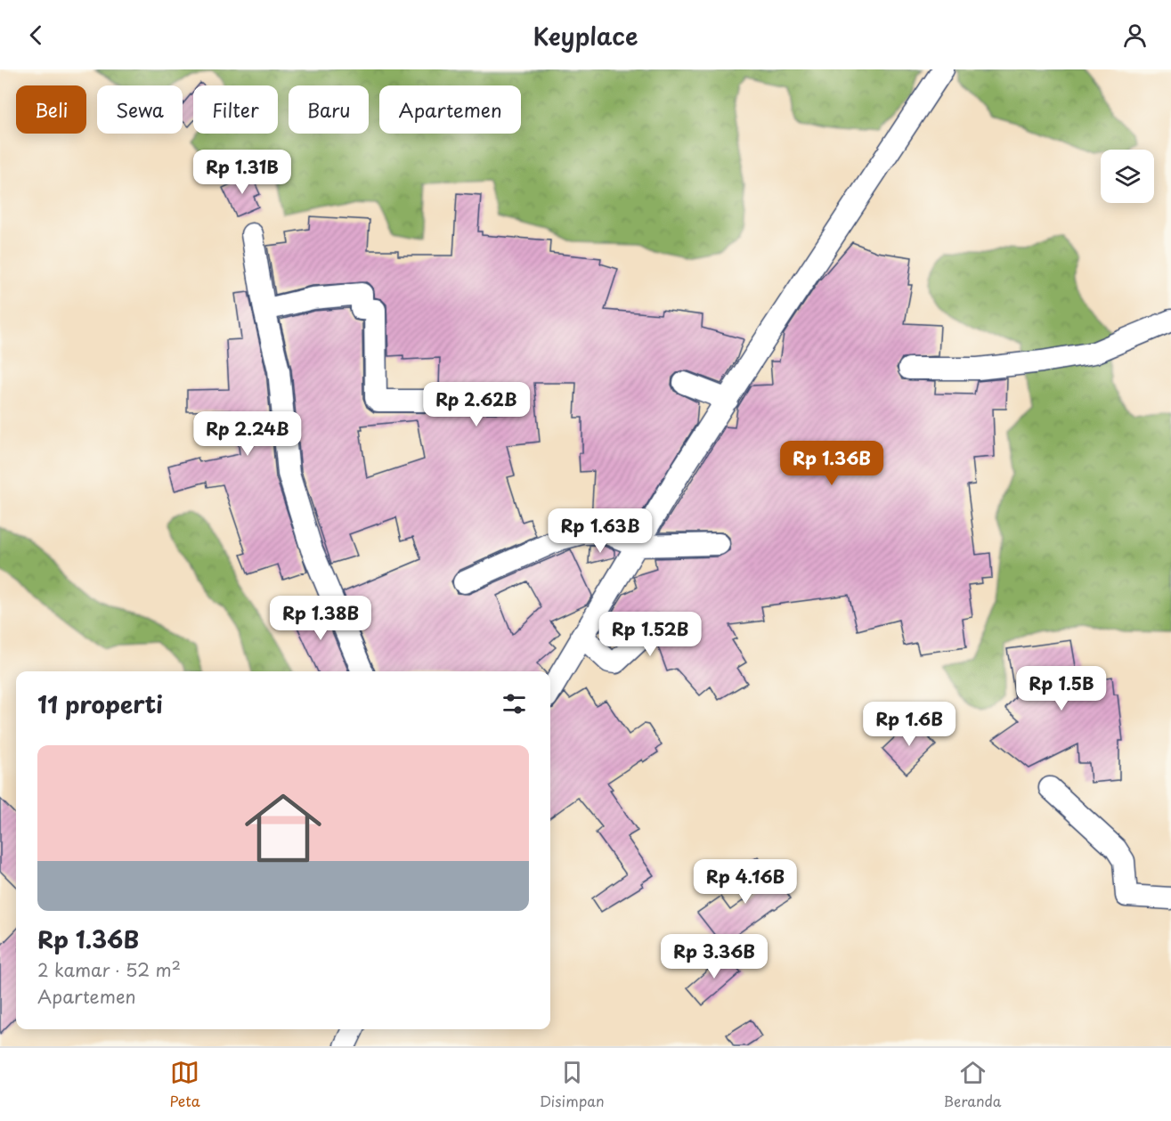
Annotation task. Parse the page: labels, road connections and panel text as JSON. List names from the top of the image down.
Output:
{
  "page": {
    "header": "Keyplace",
    "chip": [
      "Beli",
      "Sewa",
      "Filter",
      "Baru",
      "Apartemen"
    ],
    "price": [
      "Rp 1.31B",
      "Rp 2.62B",
      "Rp 2.24B",
      "Rp 1.36B",
      "Rp 1.63B",
      "Rp 1.38B",
      "Rp 1.52B",
      "Rp 1.5B",
      "Rp 1.6B",
      "Rp 4.16B",
      "Rp 3.36B"
    ],
    "heading": "11 properti",
    "list": [
      {
        "name": "Rp 1.36B",
        "note": "2 kamar · 52 m² · Apartemen"
      }
    ],
    "tabs": ["Peta", "Disimpan", "Beranda"]
  }
}
